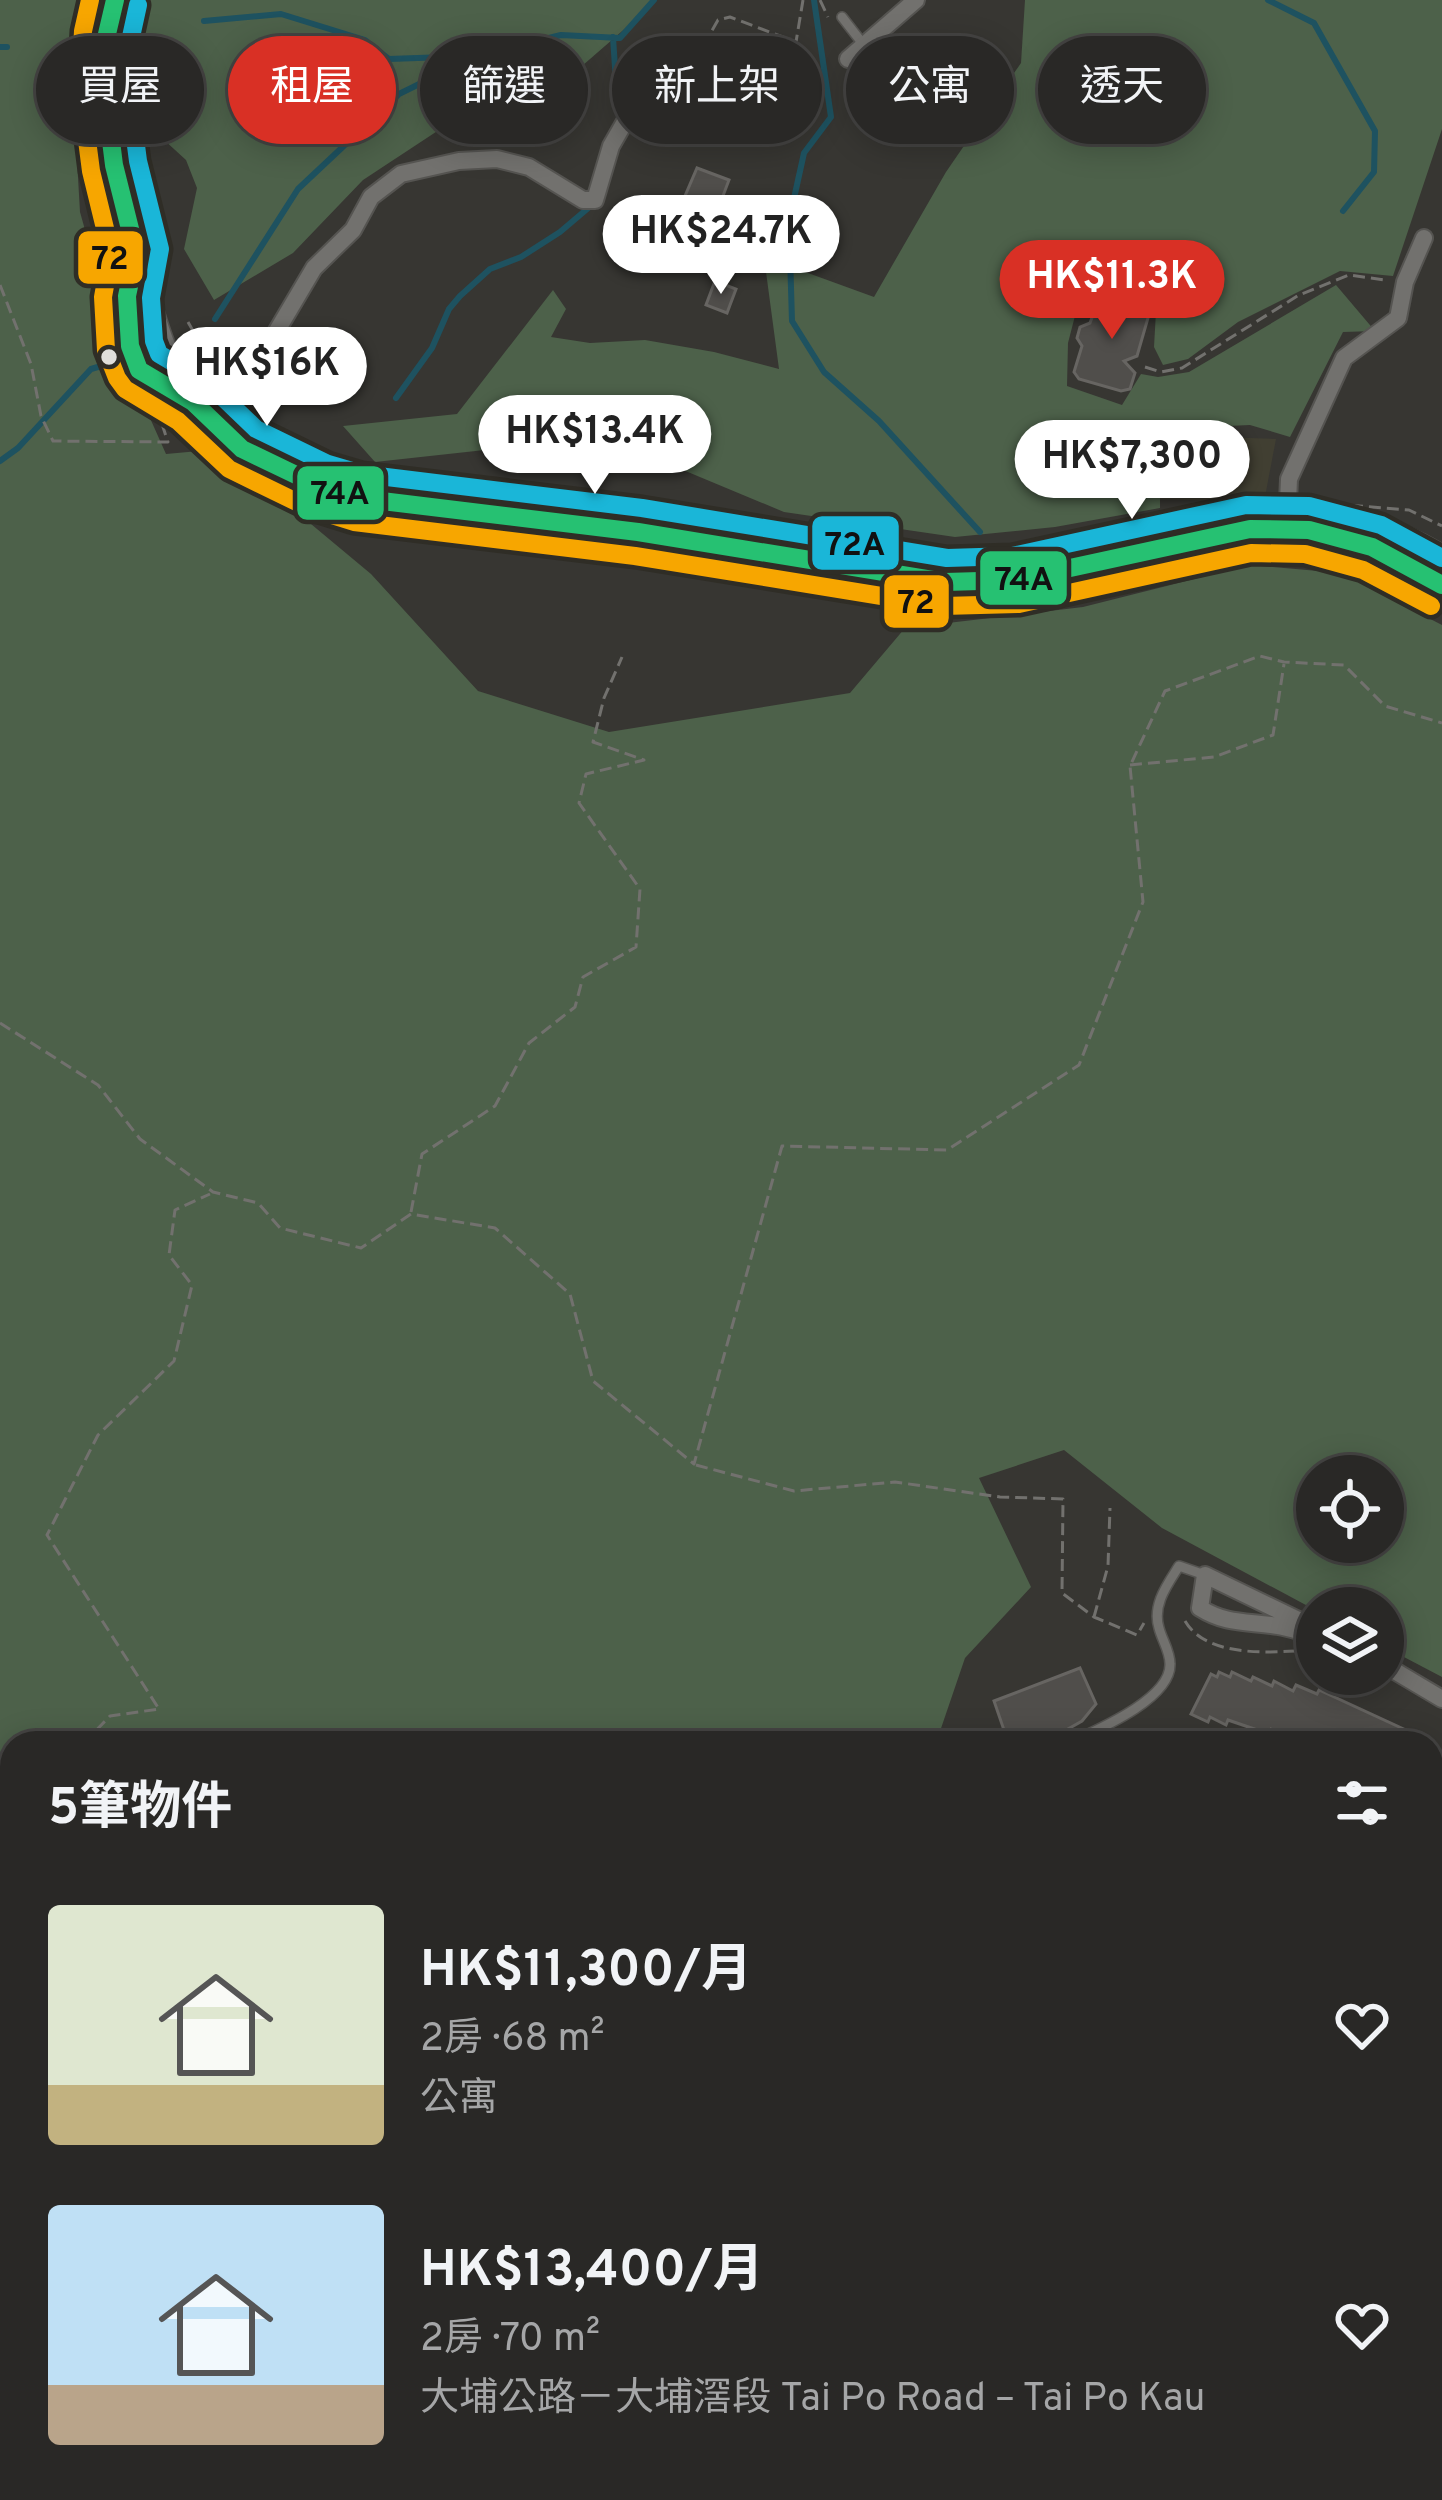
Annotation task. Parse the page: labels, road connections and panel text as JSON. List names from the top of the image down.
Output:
{
  "lines": ["transit line 74A", "transit line 72", "transit line 72A"],
  "page": {
    "chip": [
      "買屋",
      "租屋",
      "篩選",
      "新上架",
      "公寓",
      "透天"
    ],
    "price": [
      "HK$24.7K",
      "HK$11.3K",
      "HK$16K",
      "HK$13.4K",
      "HK$7,300"
    ],
    "heading": "5筆物件",
    "list": [
      {
        "name": "HK$11,300/月",
        "note": "2房 · 68 m² · 公寓"
      },
      {
        "name": "HK$13,400/月",
        "note": "2房 · 70 m² · 大埔公路－大埔滘段 Tai Po Road – Tai Po Kau"
      }
    ]
  }
}
